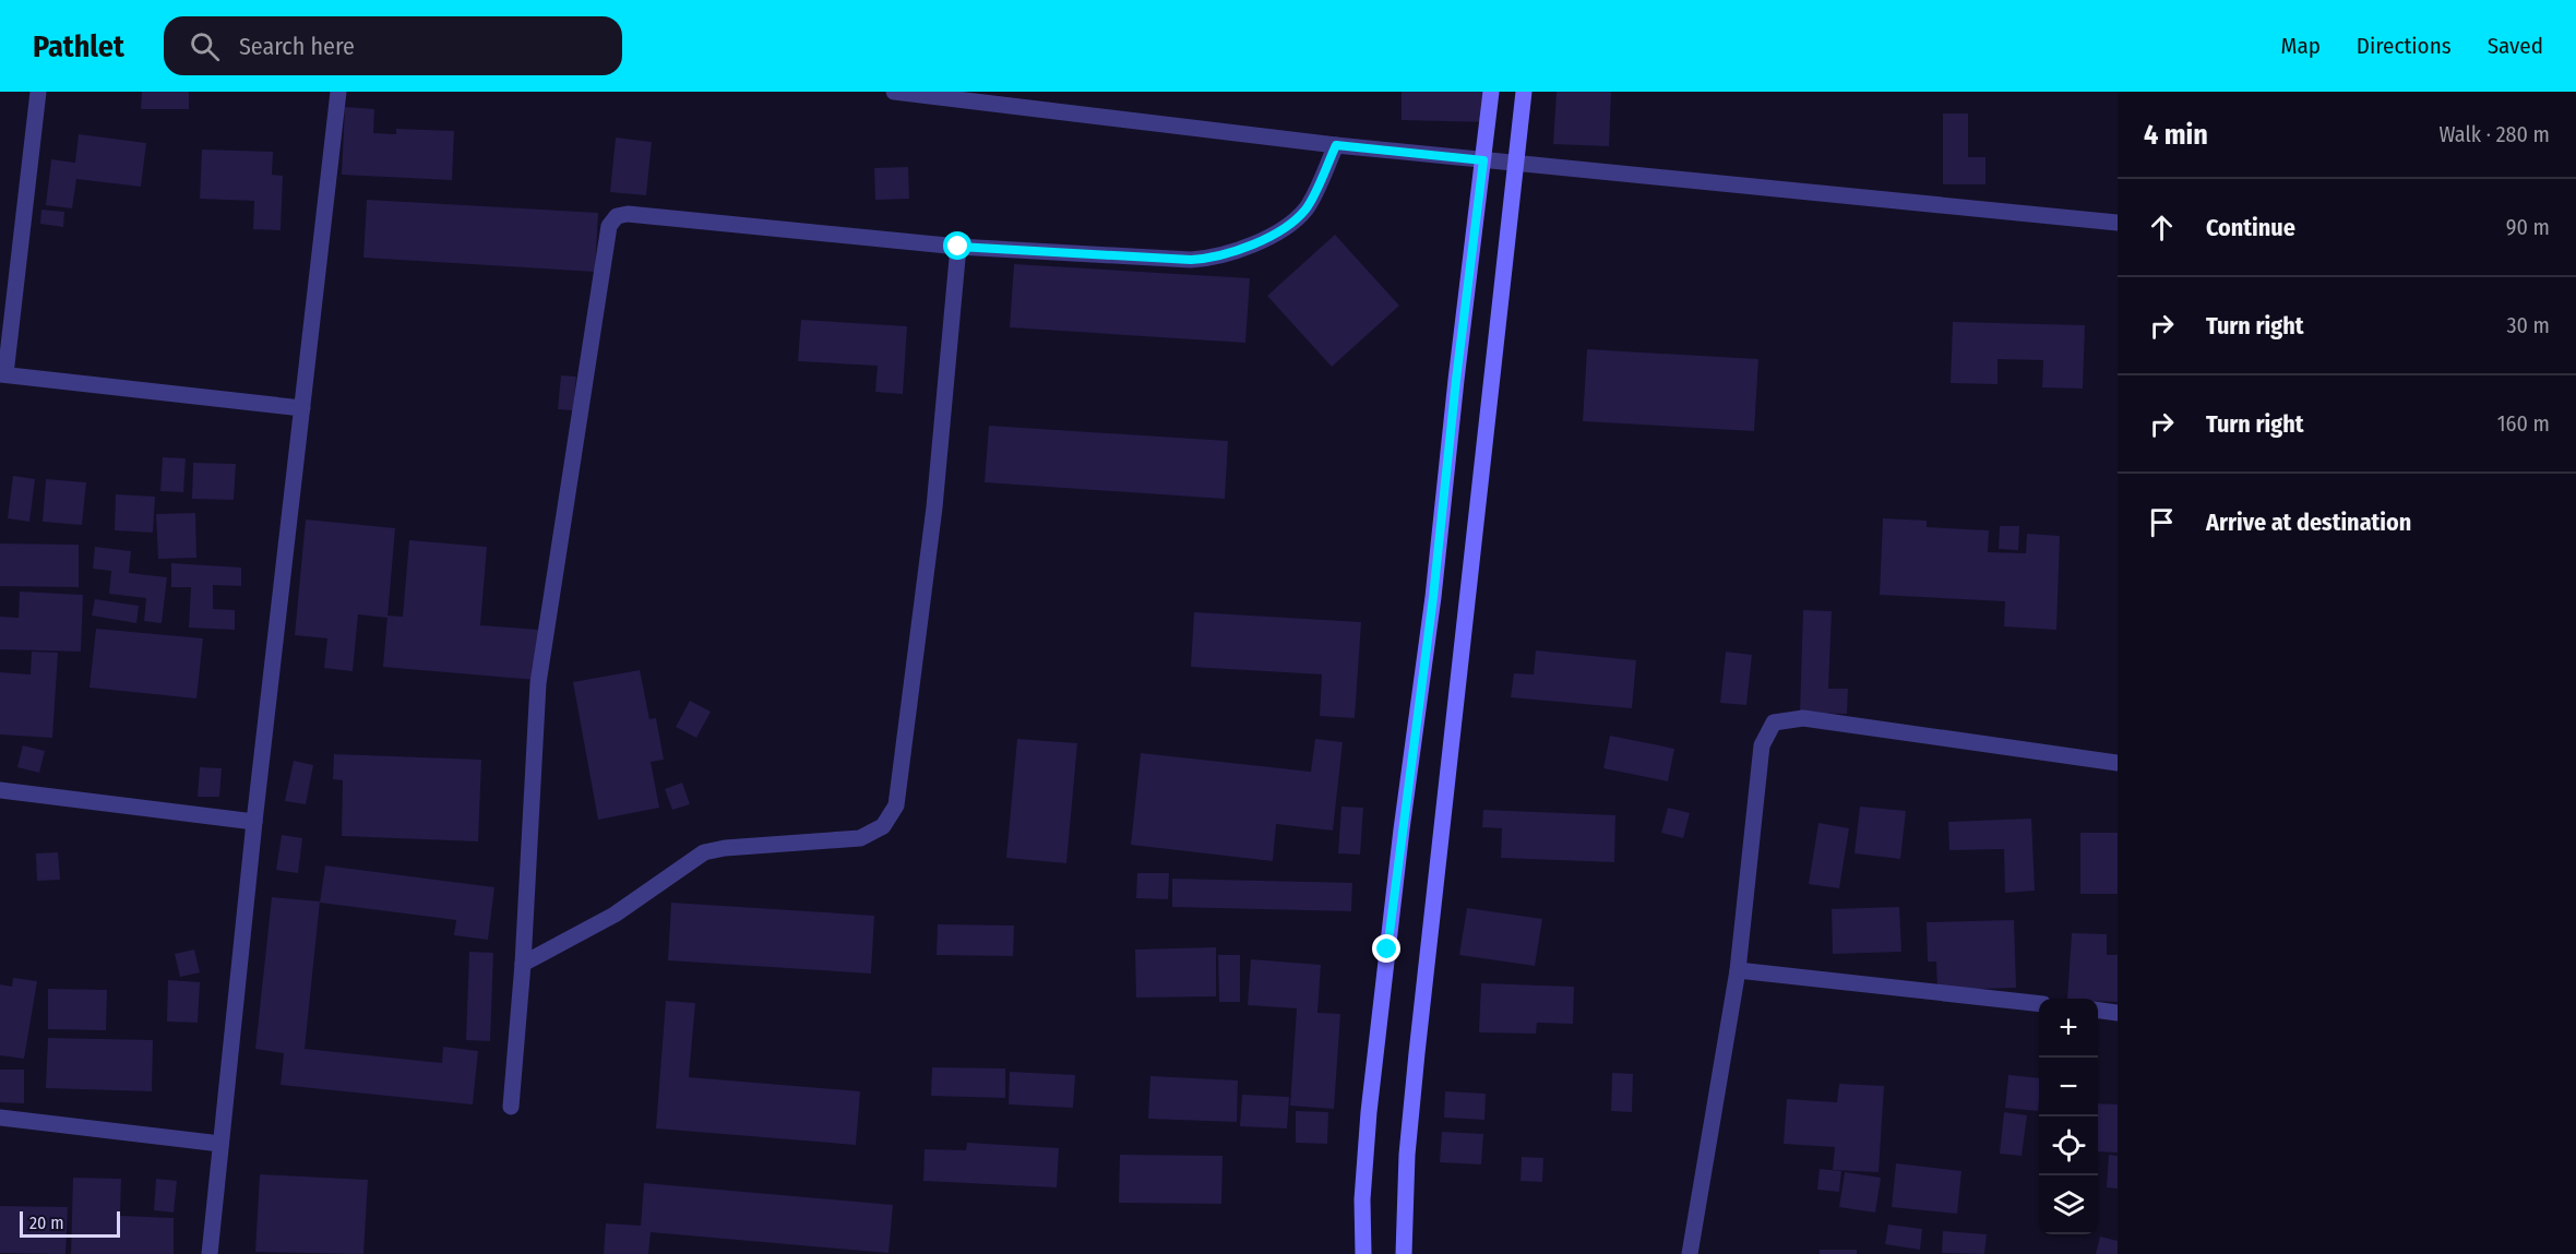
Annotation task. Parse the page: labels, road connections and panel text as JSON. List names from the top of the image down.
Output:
{
  "scale_bar": "20 m",
  "page": {
    "header": "Pathlet",
    "search": "Search here",
    "nav": ["Map", "Directions", "Saved"],
    "heading": ["4 min", "Walk · 280 m"],
    "list": [
      ["Continue", "90 m"],
      ["Turn right", "30 m"],
      ["Turn right", "160 m"],
      "Arrive at destination"
    ],
    "map_buttons": ["+", "−"],
    "scale": "20 m"
  }
}
